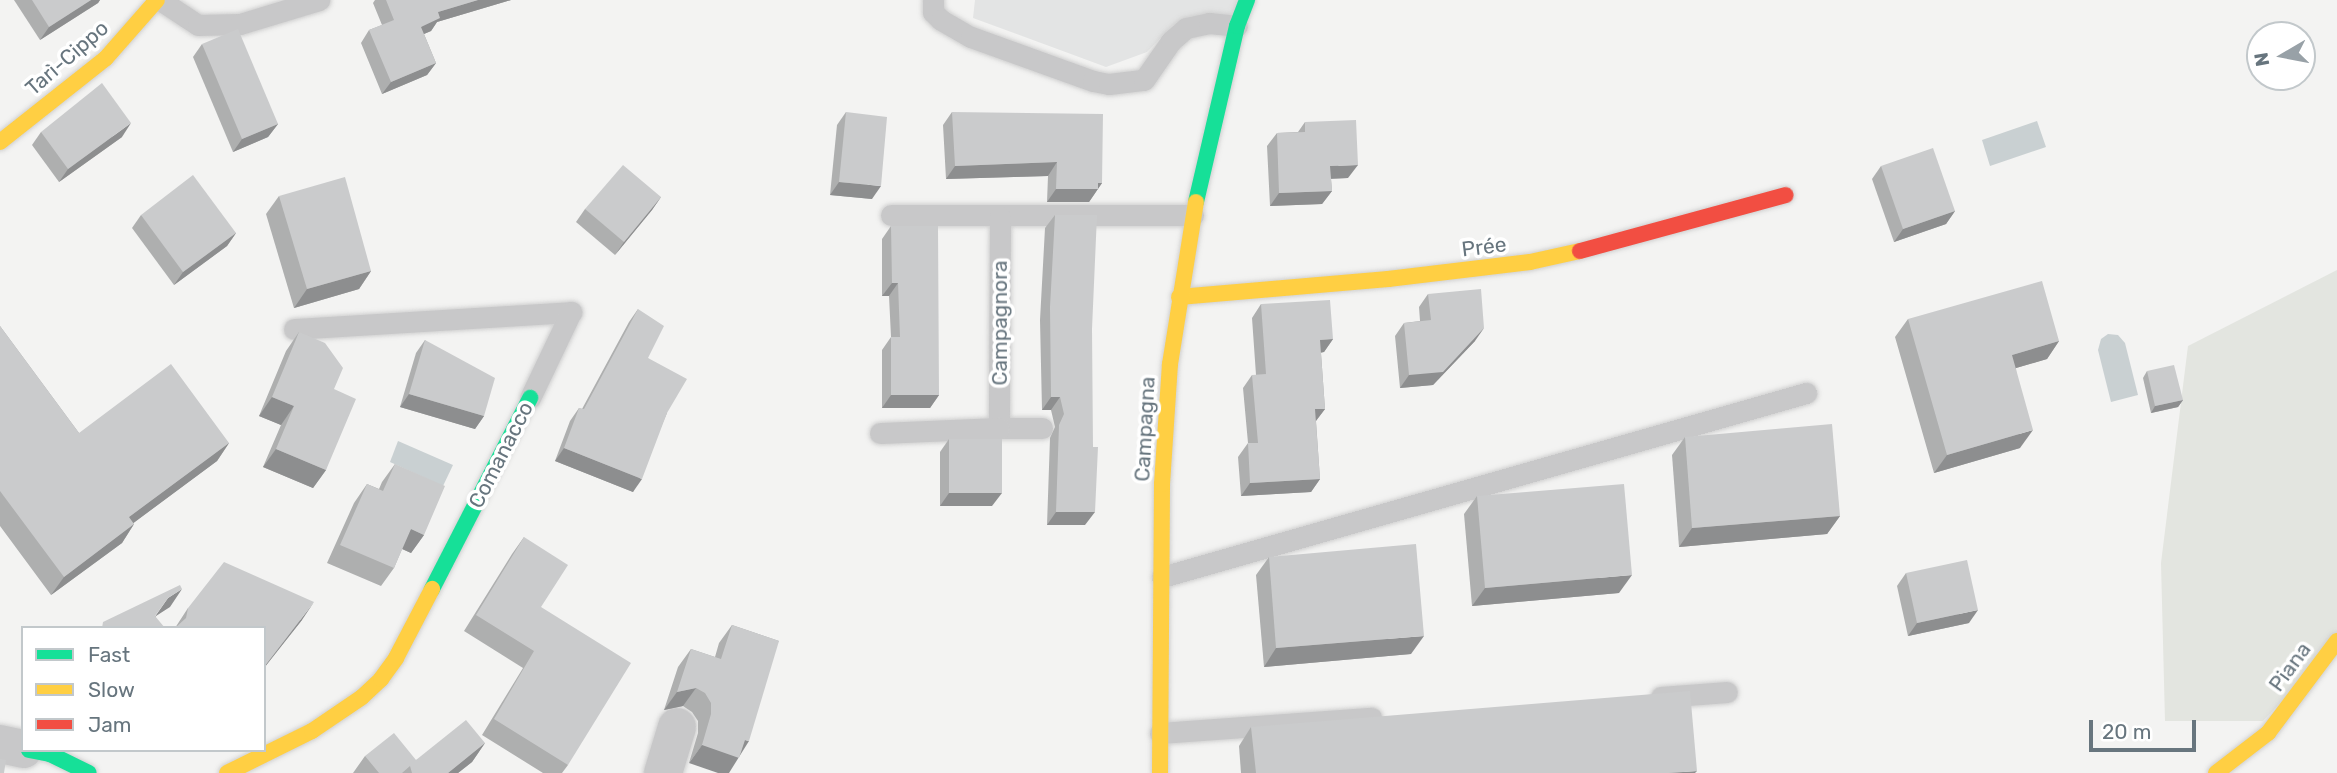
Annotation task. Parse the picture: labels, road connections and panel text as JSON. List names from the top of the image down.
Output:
{
  "streets": {
    "street": [
      "Tarì-Cippo",
      "Prée",
      "Campagna",
      "Comanacco",
      "Piana"
    ],
    "lane": ["Campagnora"]
  },
  "crossings": [
    ["Prée", "Campagna"]
  ],
  "legend": ["Fast", "Slow", "Jam"],
  "scale_bar": "20 m",
  "north": "left"
}
